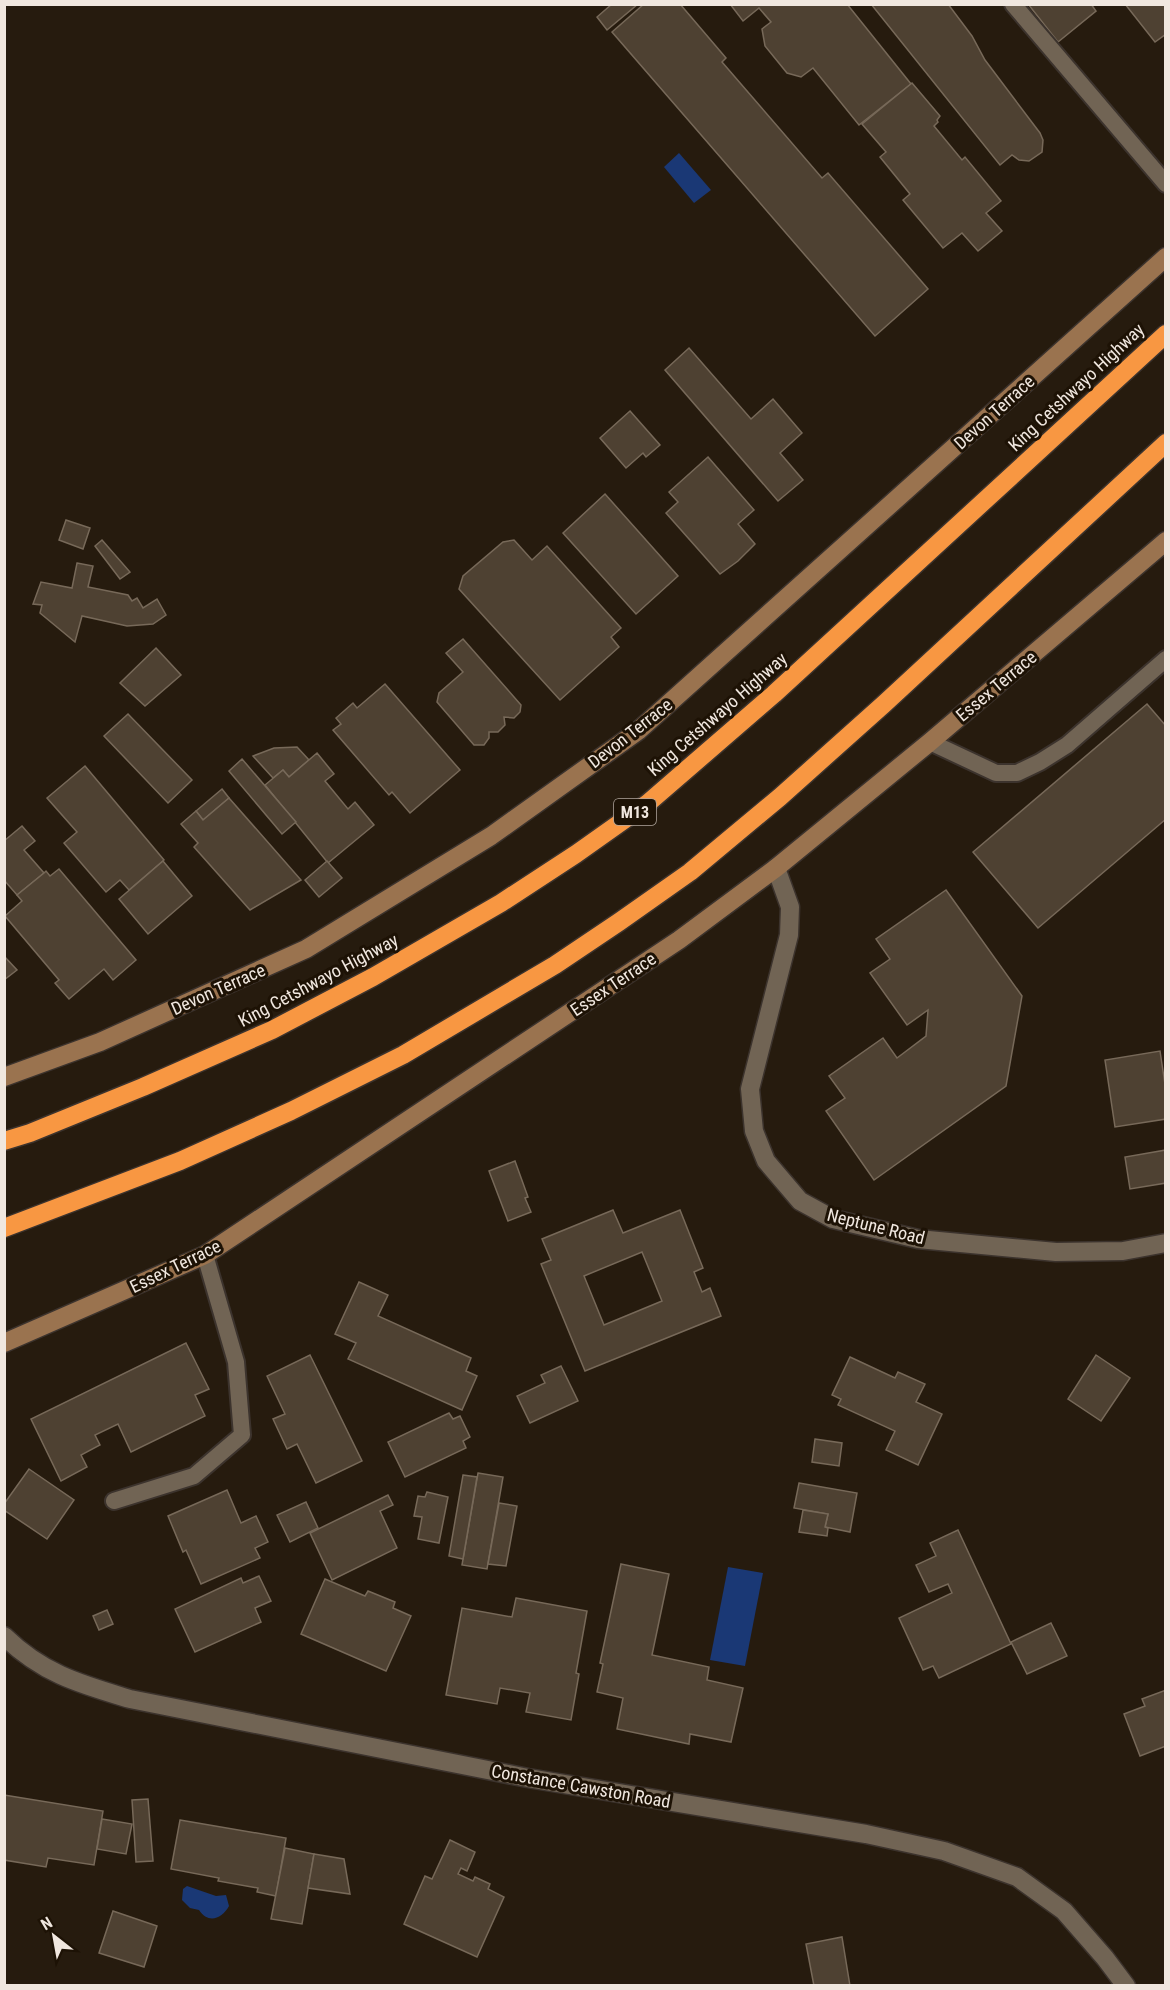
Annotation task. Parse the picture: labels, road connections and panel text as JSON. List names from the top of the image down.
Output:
{
  "streets": {
    "highway": ["King Cetshwayo Highway", "M13"],
    "street": [
      "Devon Terrace",
      "Essex Terrace",
      "Neptune Road",
      "Constance Cawston Road"
    ]
  },
  "crossings": [
    ["Essex Terrace", "Neptune Road"]
  ],
  "north": "top left"
}
